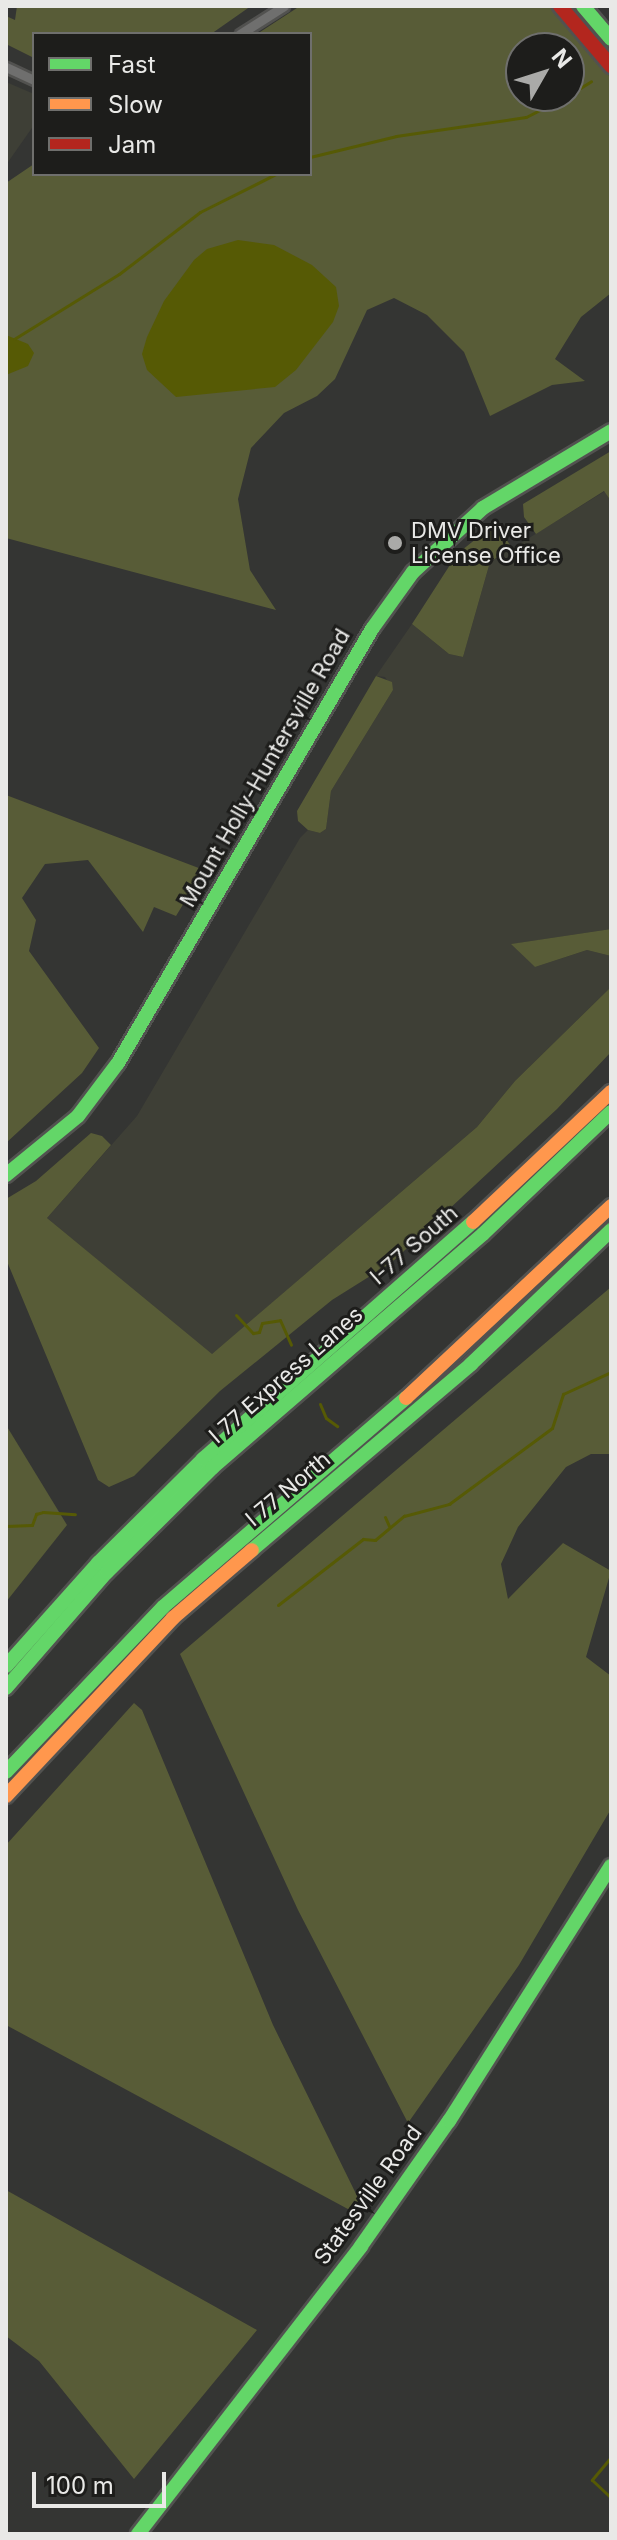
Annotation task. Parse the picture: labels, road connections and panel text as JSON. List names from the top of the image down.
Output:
{
  "streets": {
    "main road": [
      "Mount Holly-Huntersville Road",
      "I-77 South",
      "I 77 Express Lanes",
      "I 77 North",
      "Statesville Road"
    ]
  },
  "places": ["DMV Driver License Office"],
  "legend": ["Fast", "Slow", "Jam"],
  "scale_bar": "100 m",
  "north": "top right"
}
